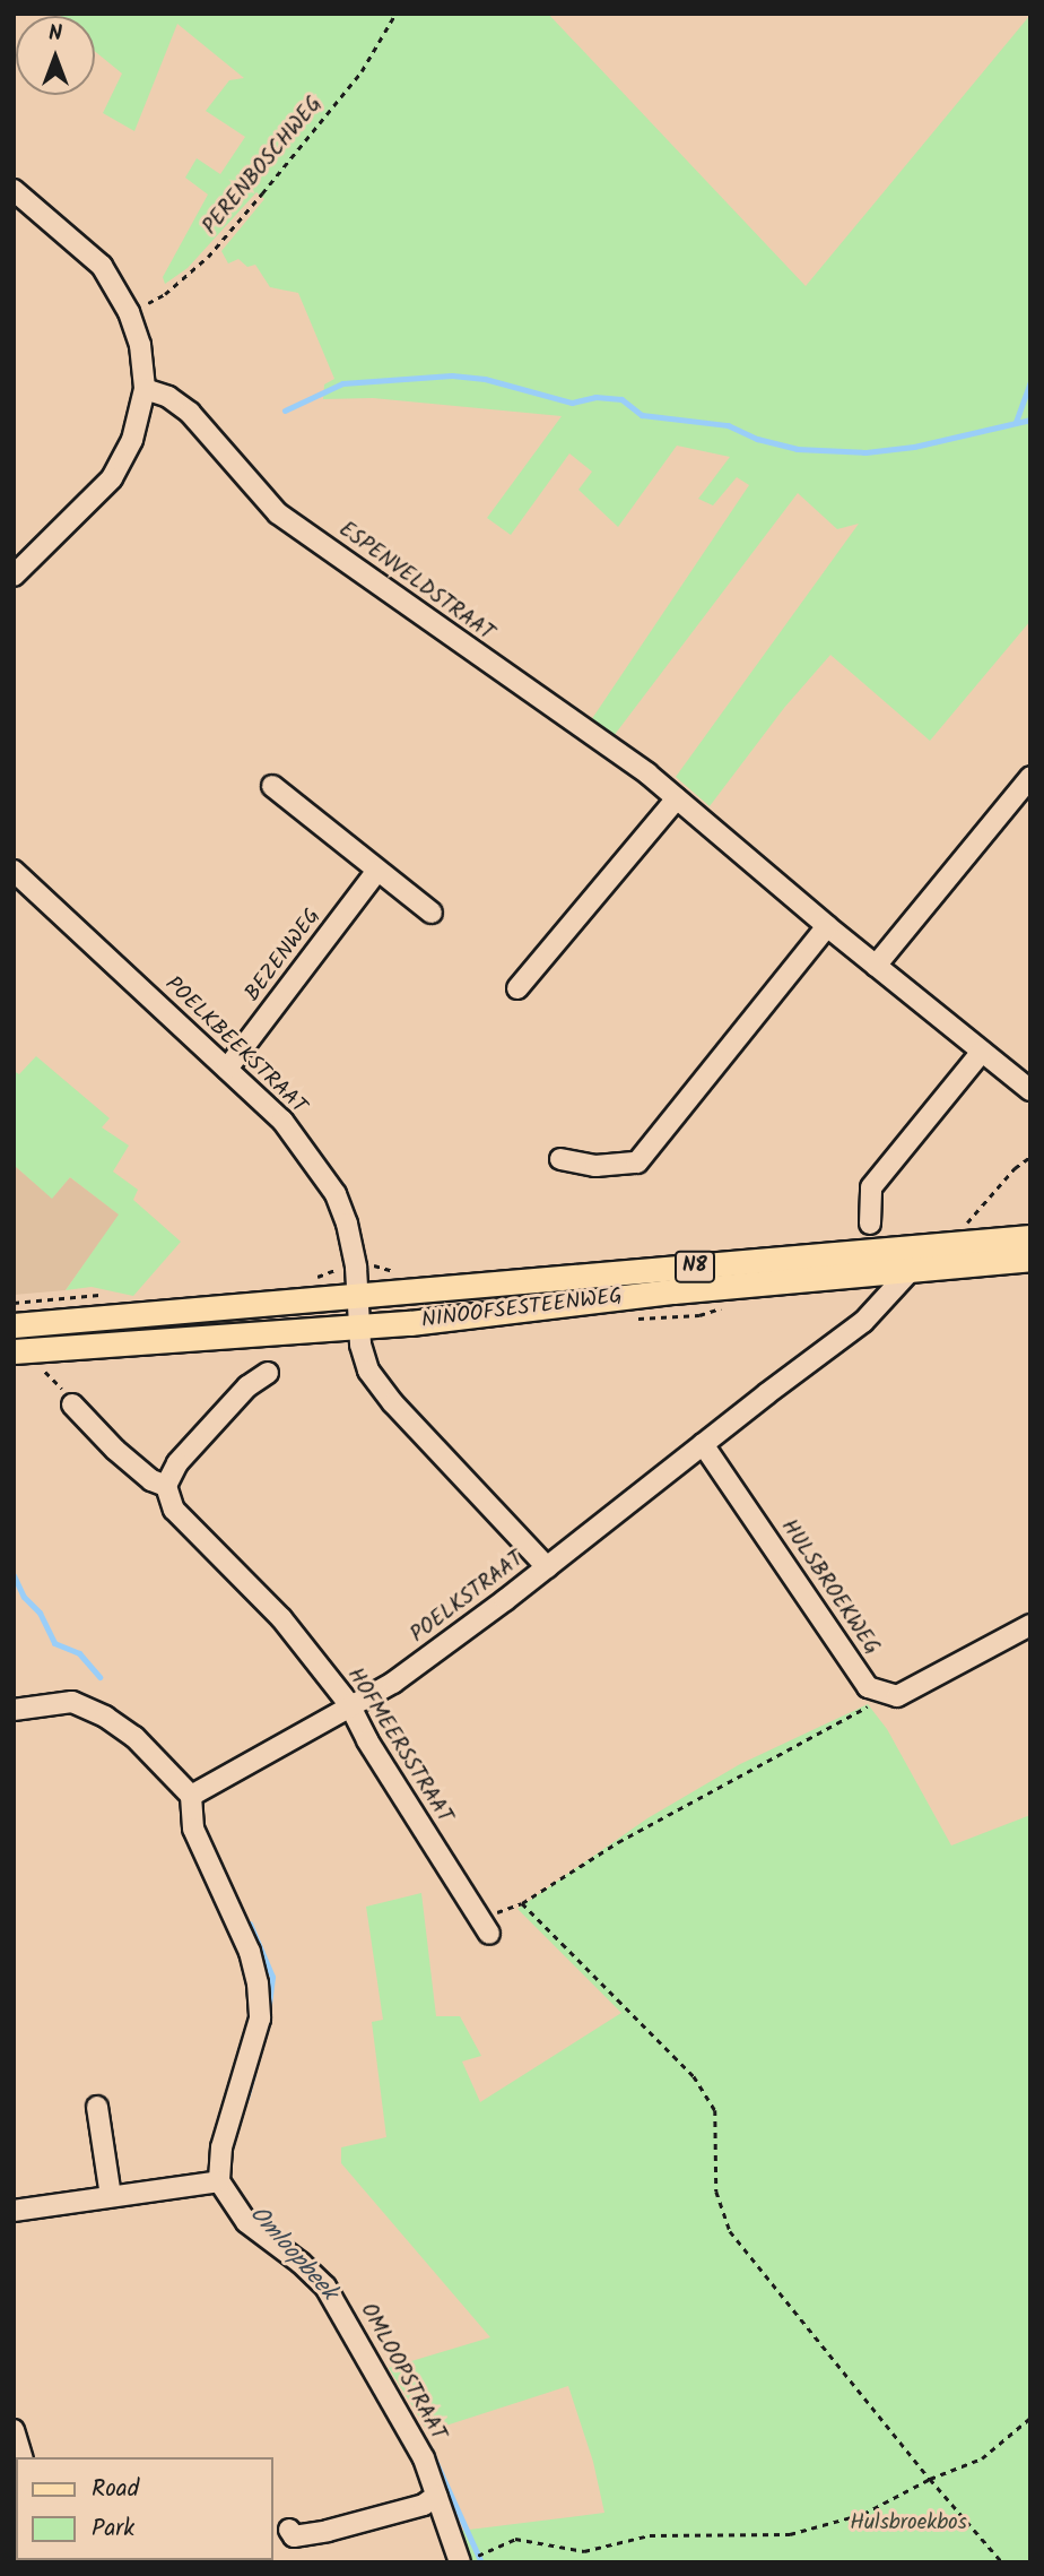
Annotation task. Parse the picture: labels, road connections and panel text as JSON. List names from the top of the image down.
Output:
{
  "streets": {
    "main road": ["N8", "NINOOFSESTEENWEG"],
    "street": [
      "ESPENVELDSTRAAT",
      "BEZENWEG",
      "POELKBEEKSTRAAT",
      "HULSBROEKWEG",
      "POELKSTRAAT",
      "HOFMEERSSTRAAT",
      "OMLOOPSTRAAT"
    ],
    "path": ["PERENBOSCHWEG"]
  },
  "crossings": [
    ["BEZENWEG", "POELKBEEKSTRAAT"],
    ["POELKBEEKSTRAAT", "NINOOFSESTEENWEG"],
    ["POELKBEEKSTRAAT", "POELKSTRAAT"],
    ["NINOOFSESTEENWEG", "POELKSTRAAT"],
    ["HULSBROEKWEG", "POELKSTRAAT"],
    ["POELKSTRAAT", "HOFMEERSSTRAAT"]
  ],
  "water": ["Omloopbeek"],
  "parks": ["Hulsbroekbos"],
  "legend": ["Road", "Park"],
  "north": "top"
}
